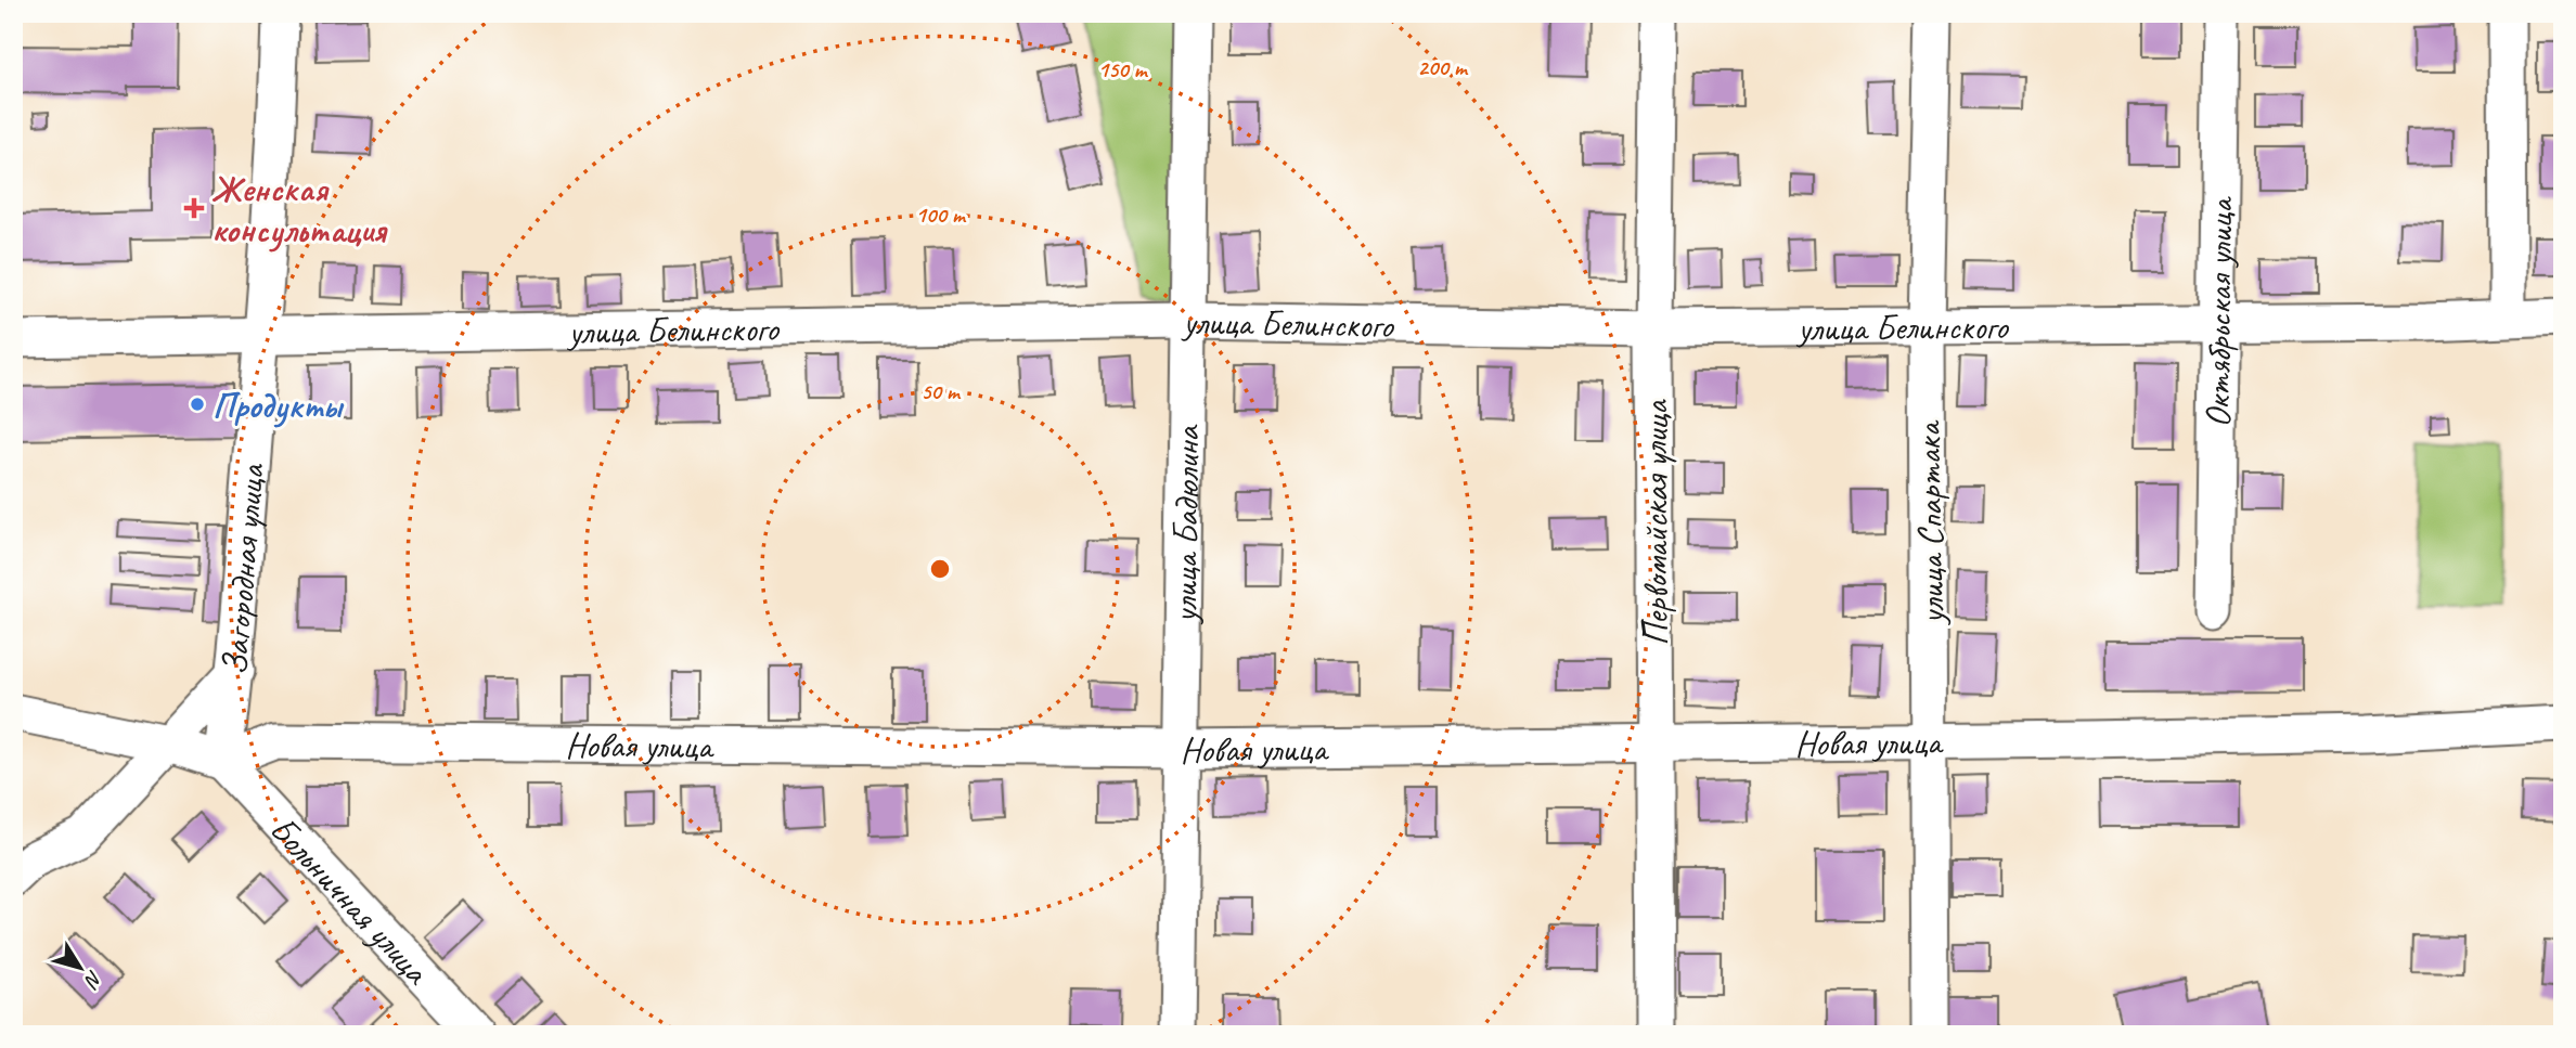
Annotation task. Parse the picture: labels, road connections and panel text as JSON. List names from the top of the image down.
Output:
{
  "streets": {
    "street": [
      "Октябрьская улица",
      "улица Белинского",
      "Первомайская улица",
      "улица Спартака",
      "улица Бадюлина",
      "Загородная улица",
      "Новая улица",
      "Больничная улица"
    ]
  },
  "crossings": [
    ["Октябрьская улица", "улица Белинского"],
    ["улица Белинского", "Первомайская улица"],
    ["улица Белинского", "улица Спартака"],
    ["улица Белинского", "улица Бадюлина"],
    ["улица Белинского", "Загородная улица"],
    ["Первомайская улица", "Новая улица"],
    ["улица Спартака", "Новая улица"],
    ["улица Бадюлина", "Новая улица"],
    ["Загородная улица", "Новая улица"],
    ["Загородная улица", "Больничная улица"],
    ["Новая улица", "Больничная улица"]
  ],
  "places": {
    "health": ["Женская консультация"],
    "other": ["Продукты"]
  },
  "north": "bottom right",
  "rings": [
    "200 m",
    "150 m",
    "100 m",
    "50 m"
  ]
}
